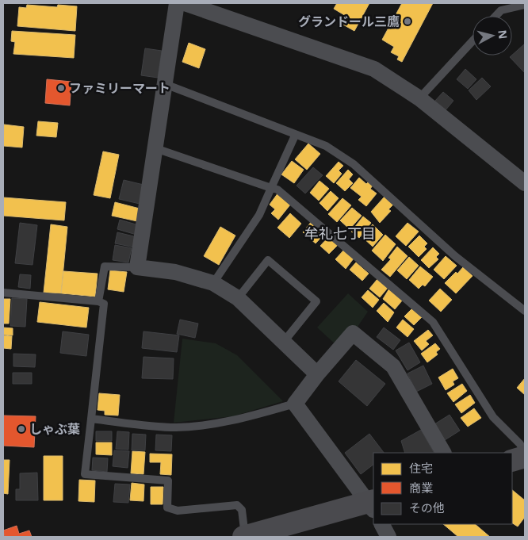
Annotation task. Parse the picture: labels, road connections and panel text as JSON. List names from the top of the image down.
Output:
{
  "districts": ["牟礼七丁目"],
  "places": ["グランドール三鷹", "ファミリーマート", "しゃぶ葉"],
  "legend": ["住宅", "商業", "その他"],
  "north": "right"
}
